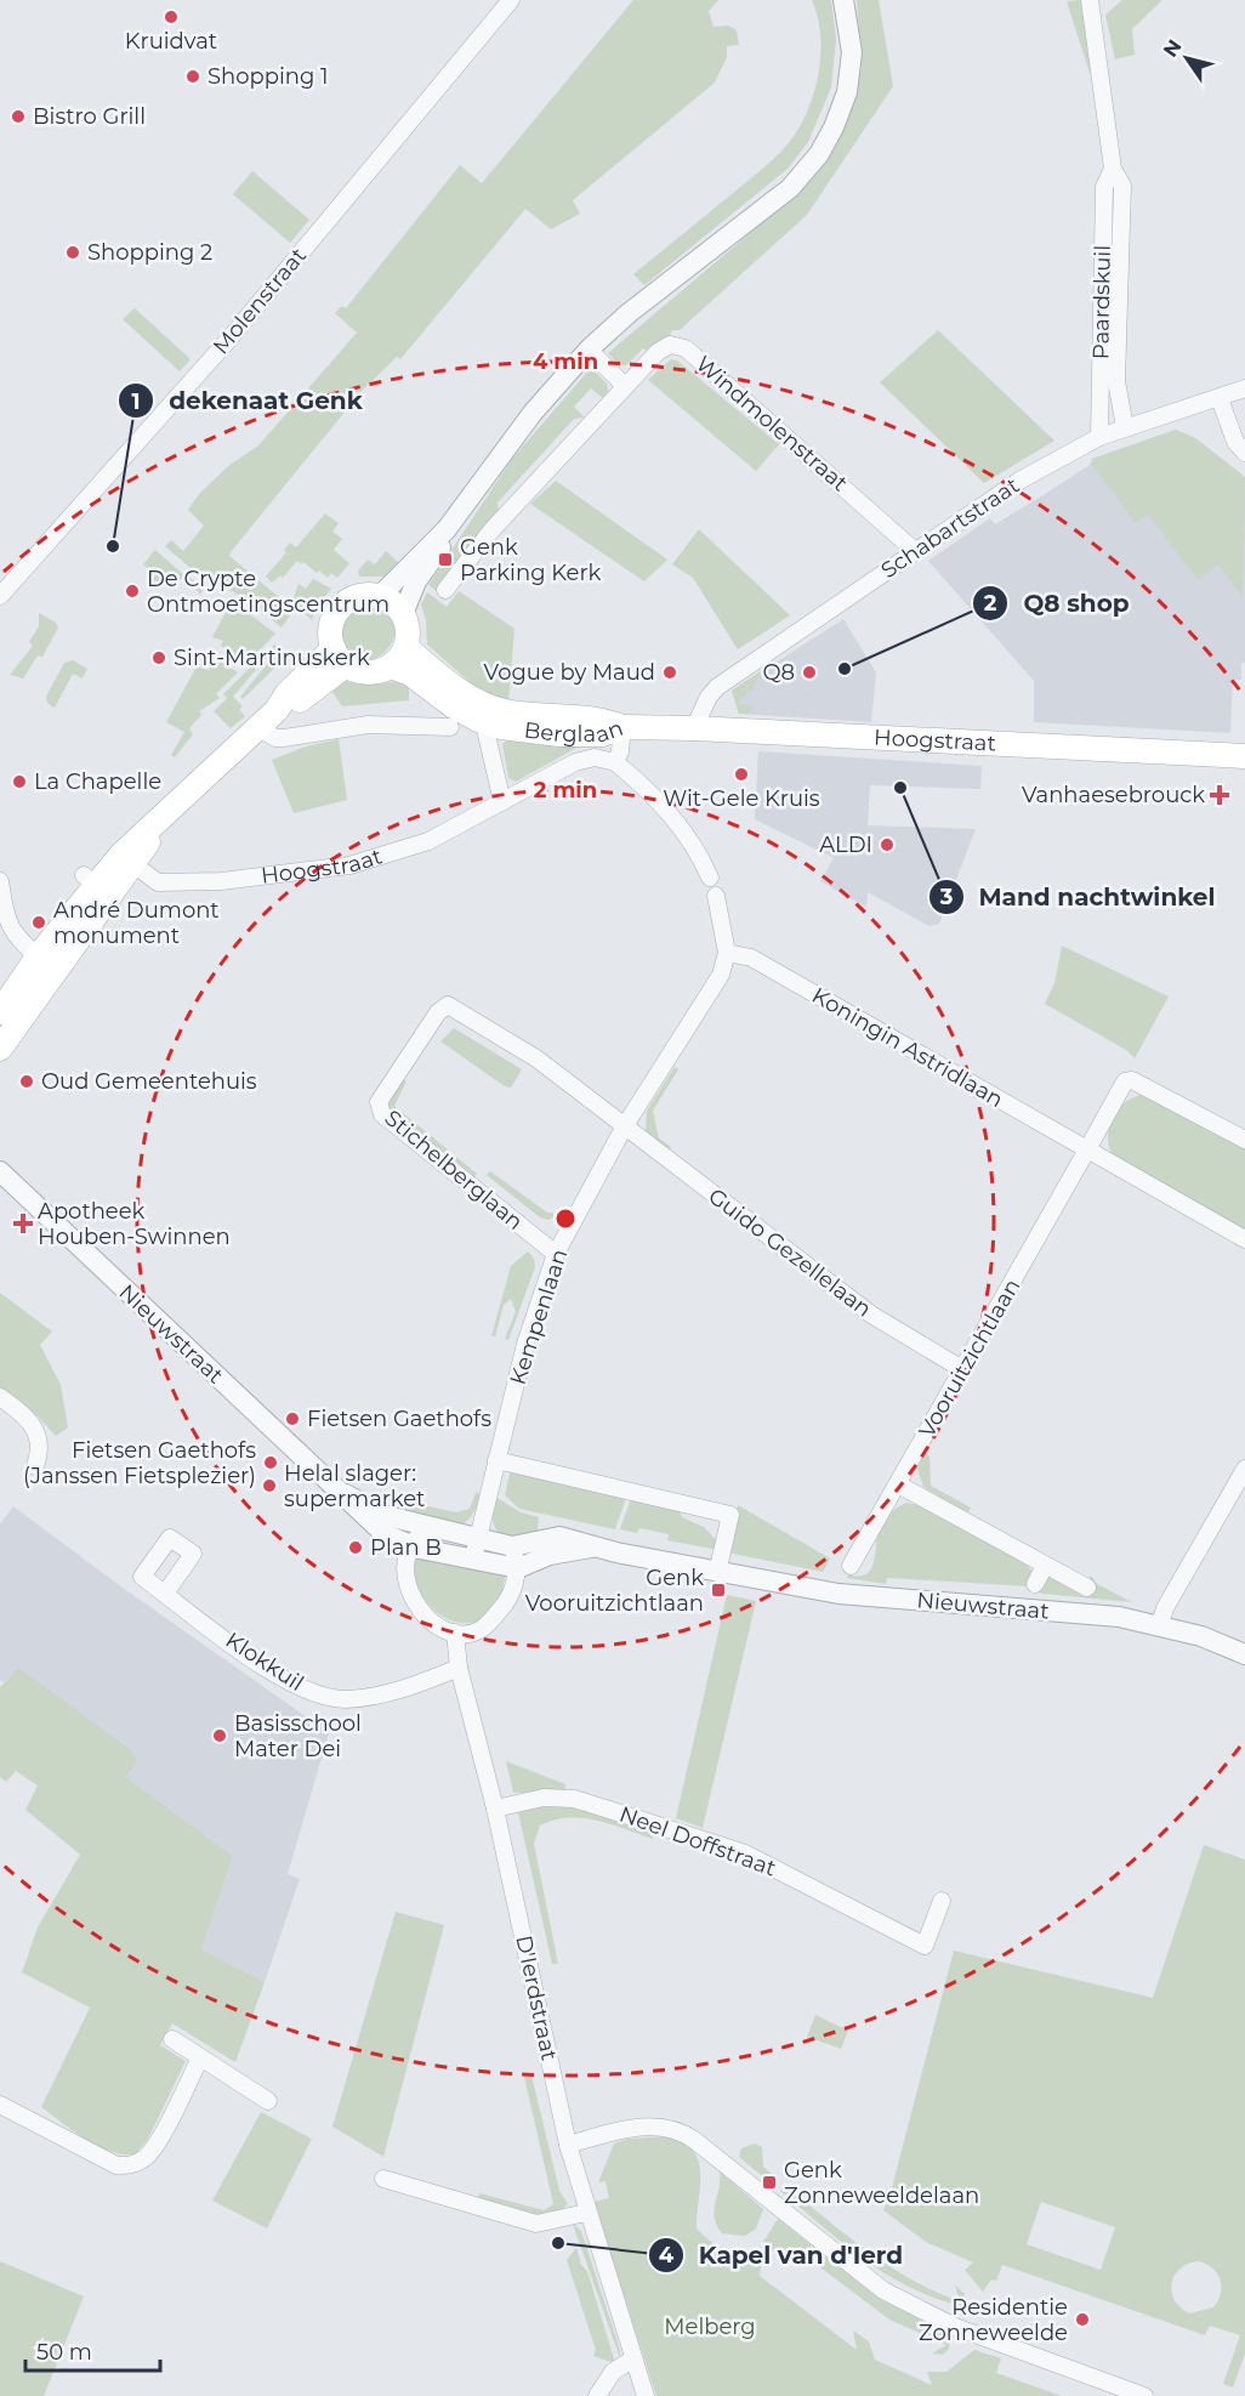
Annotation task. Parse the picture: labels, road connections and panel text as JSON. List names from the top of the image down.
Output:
{
  "streets": {
    "main road": ["Berglaan", "Hoogstraat"],
    "street": [
      "Molenstraat",
      "Paardskuil",
      "Windmolenstraat",
      "Schabartstraat",
      "Koningin Astridlaan",
      "Stichelberglaan",
      "Guido Gezellelaan",
      "Kempenlaan",
      "Nieuwstraat",
      "Vooruitzichtlaan",
      "Klokkuil",
      "Neel Doffstraat",
      "D'Ierdstraat"
    ]
  },
  "crossings": [
    ["Paardskuil", "Schabartstraat"],
    ["Windmolenstraat", "Schabartstraat"],
    ["Schabartstraat", "Hoogstraat"],
    ["Berglaan", "Hoogstraat"],
    ["Koningin Astridlaan", "Kempenlaan"],
    ["Koningin Astridlaan", "Vooruitzichtlaan"],
    ["Stichelberglaan", "Guido Gezellelaan"],
    ["Stichelberglaan", "Kempenlaan"],
    ["Guido Gezellelaan", "Kempenlaan"],
    ["Guido Gezellelaan", "Vooruitzichtlaan"],
    ["Kempenlaan", "Nieuwstraat"],
    ["Kempenlaan", "D'Ierdstraat"],
    ["Nieuwstraat", "D'Ierdstraat"],
    ["Klokkuil", "D'Ierdstraat"],
    ["Neel Doffstraat", "D'Ierdstraat"]
  ],
  "parks": ["Melberg"],
  "places": {
    "other": [
      "Kruidvat",
      "Shopping 1",
      "Bistro Grill",
      "Shopping 2",
      "dekenaat Genk",
      "De Crypte Ontmoetingscentrum",
      "Sint-Martinuskerk",
      "Q8 shop",
      "Vogue by Maud",
      "Q8",
      "Wit-Gele Kruis",
      "La Chapelle",
      "Mand nachtwinkel",
      "ALDI",
      "André Dumont monument",
      "Oud Gemeentehuis",
      "Fietsen Gaethofs",
      "Fietsen Gaethofs (Janssen Fietsplezier)",
      "Helal slager: supermarket",
      "Plan B",
      "Basisschool Mater Dei",
      "Kapel van d'Ierd",
      "Residentie Zonneweelde"
    ],
    "transit": ["Genk Parking Kerk", "Genk Vooruitzichtlaan", "Genk Zonneweeldelaan"],
    "health": ["Vanhaesebrouck", "Apotheek Houben-Swinnen"]
  },
  "scale_bar": "50 m",
  "north": "top left",
  "rings": ["4 min", "2 min"]
}
